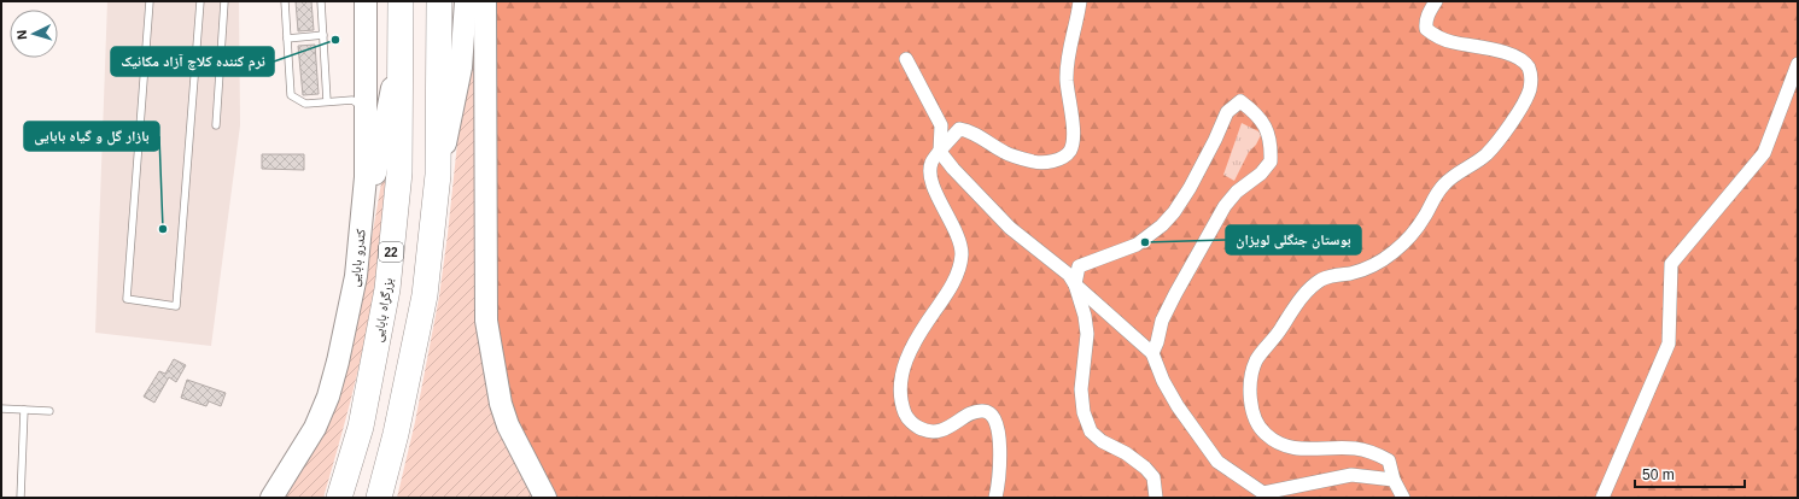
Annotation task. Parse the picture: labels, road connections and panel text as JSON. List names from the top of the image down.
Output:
{
  "streets": {
    "highway": ["22", "بزرگراه بابایی"],
    "main road": ["کندرو بابایی"]
  },
  "places": ["نرم کننده کلاچ آزاد مکانیک", "بازار گل و گیاه بابایی", "بوستان جنگلی لویزان"],
  "scale_bar": "50 m",
  "north": "left"
}
